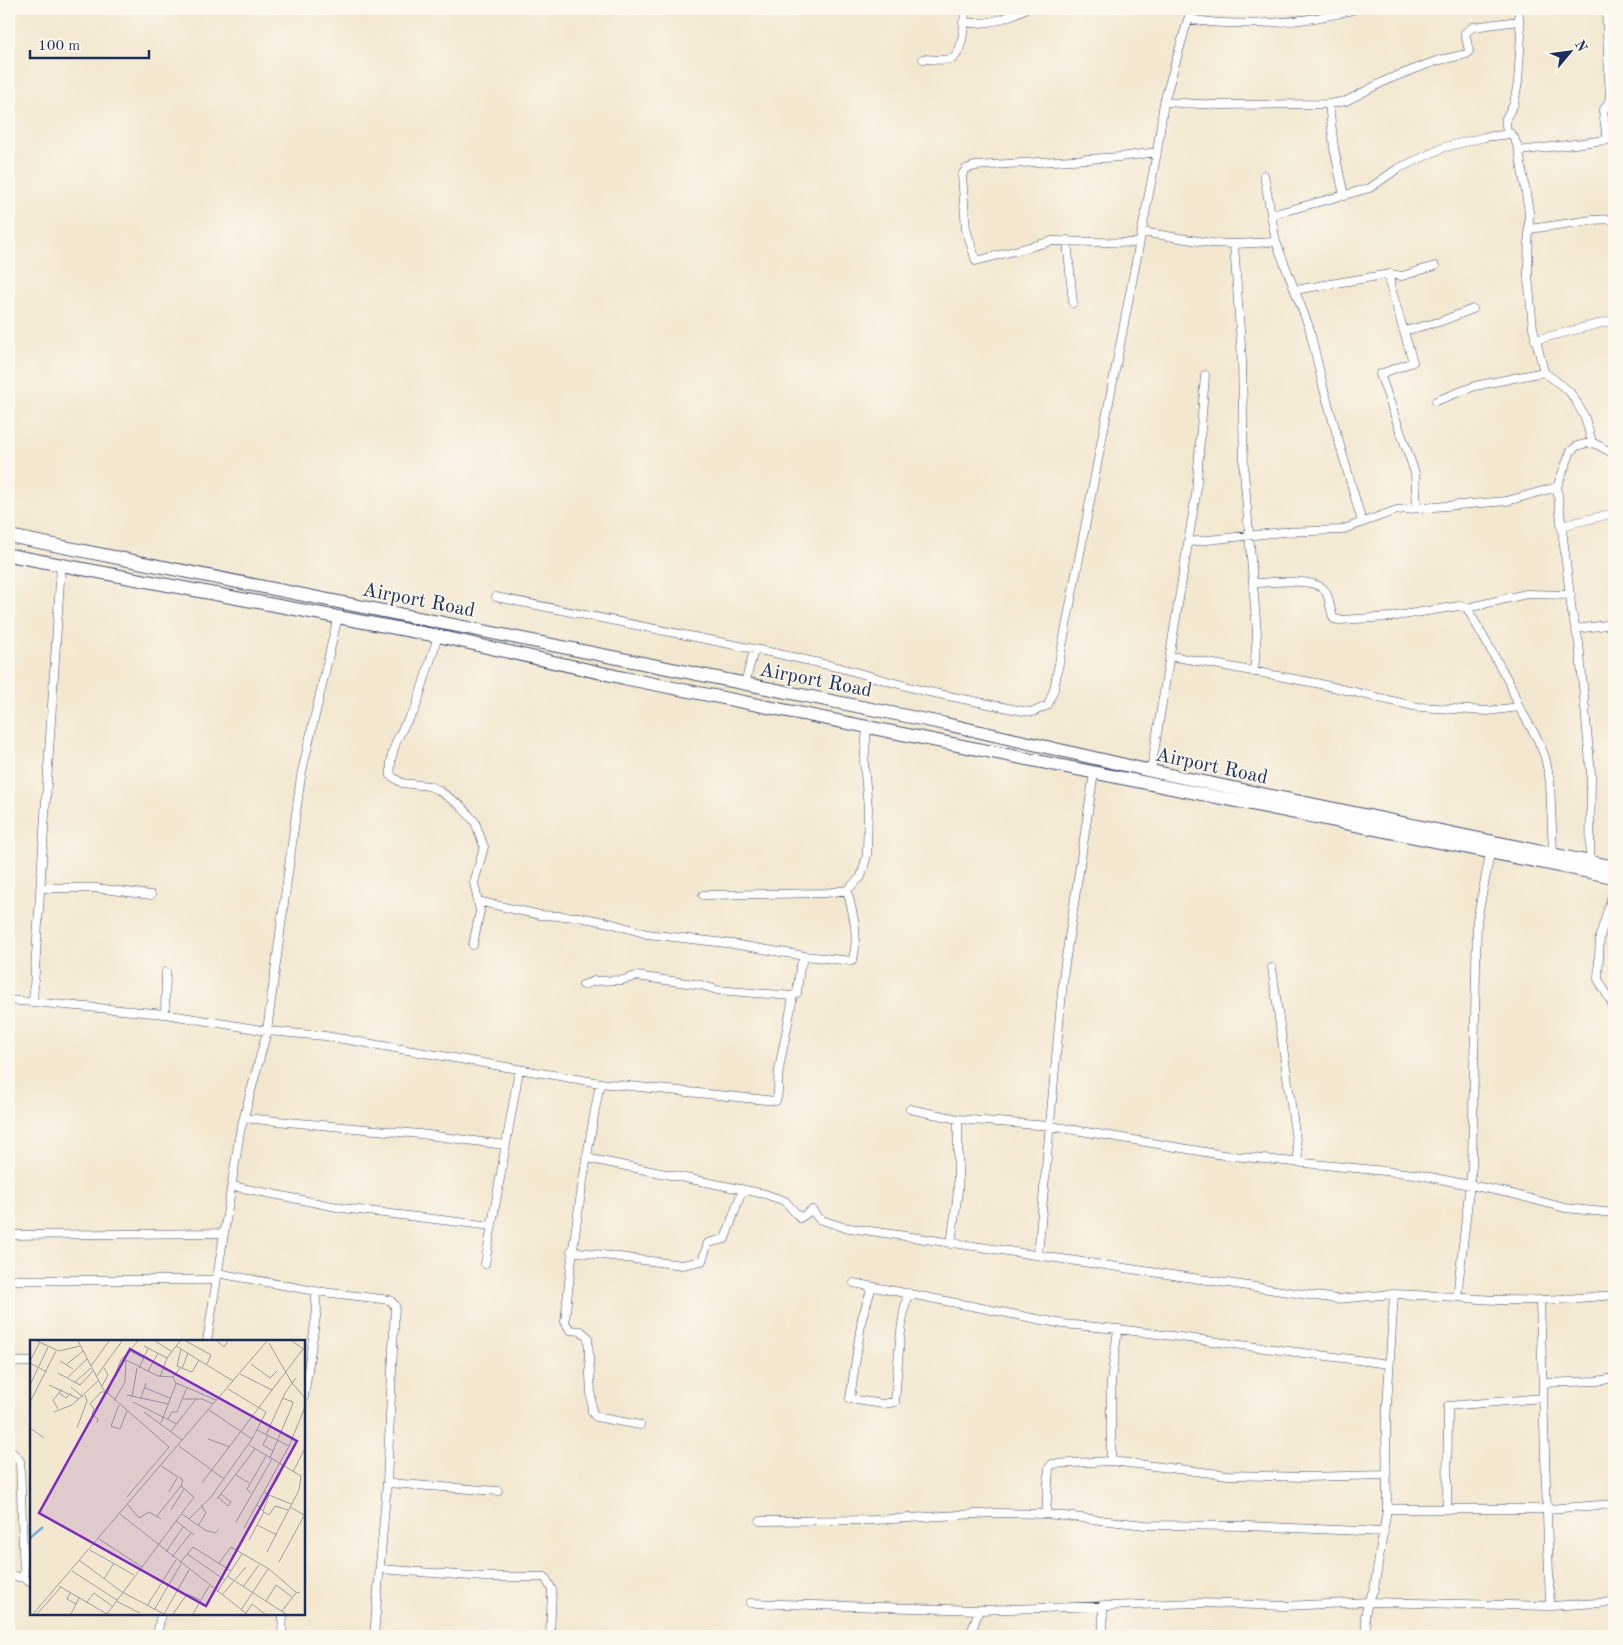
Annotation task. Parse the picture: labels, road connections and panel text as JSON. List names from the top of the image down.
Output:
{
  "streets": {
    "highway": ["Airport Road"]
  },
  "scale_bar": "100 m",
  "north": "top right"
}
